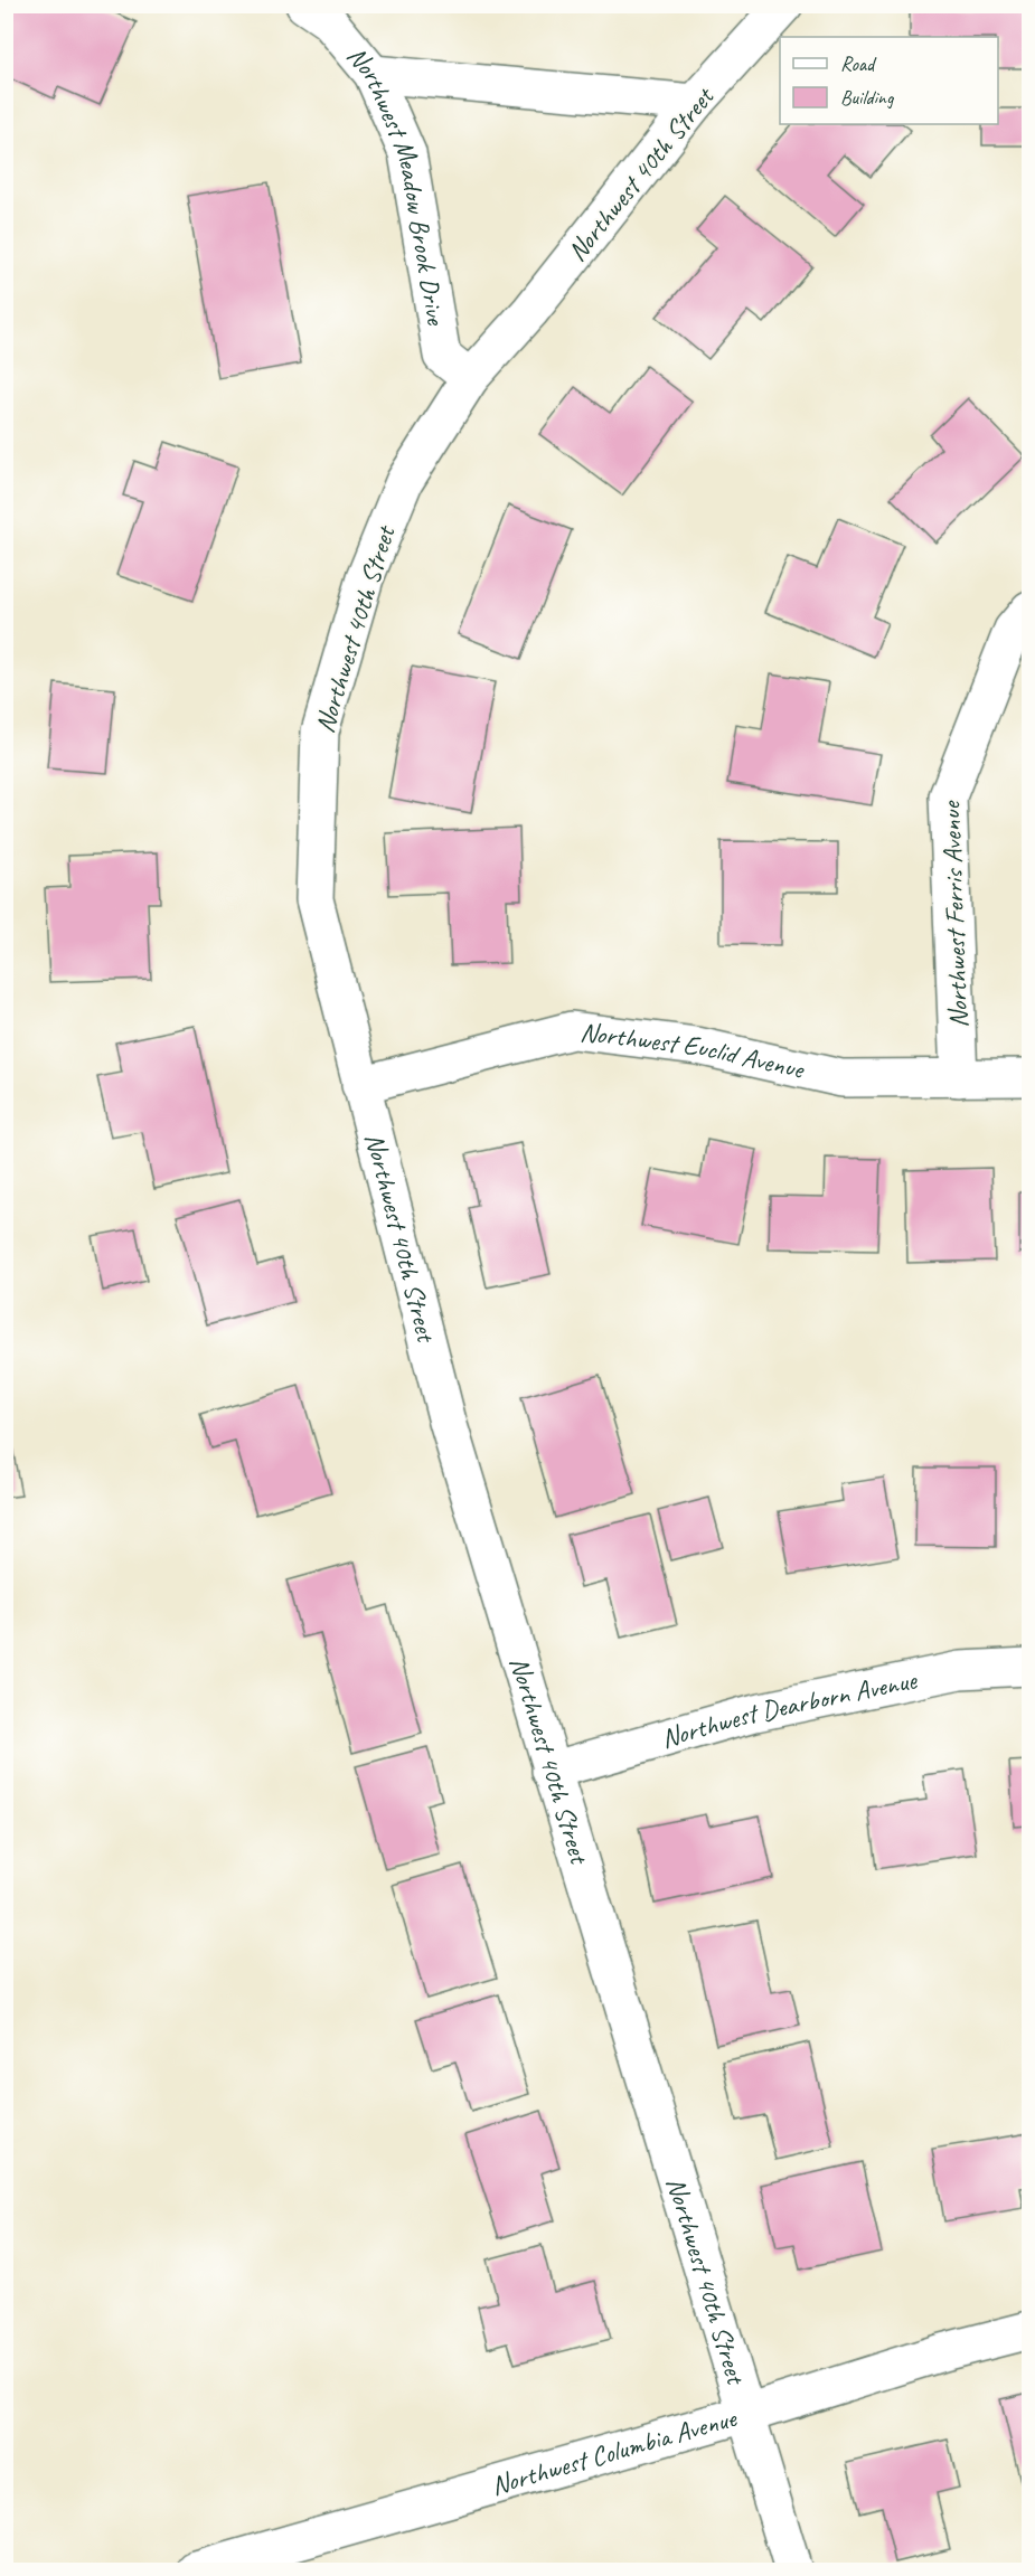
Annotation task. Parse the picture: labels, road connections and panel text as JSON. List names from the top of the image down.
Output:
{
  "streets": {
    "street": [
      "Northwest 40th Street",
      "Northwest Meadow Brook Drive",
      "Northwest Ferris Avenue",
      "Northwest Euclid Avenue",
      "Northwest Dearborn Avenue",
      "Northwest Columbia Avenue"
    ]
  },
  "crossings": [
    ["Northwest 40th Street", "Northwest Meadow Brook Drive"],
    ["Northwest 40th Street", "Northwest Euclid Avenue"],
    ["Northwest 40th Street", "Northwest Dearborn Avenue"],
    ["Northwest 40th Street", "Northwest Columbia Avenue"],
    ["Northwest Ferris Avenue", "Northwest Euclid Avenue"]
  ],
  "legend": ["Road", "Building"]
}
